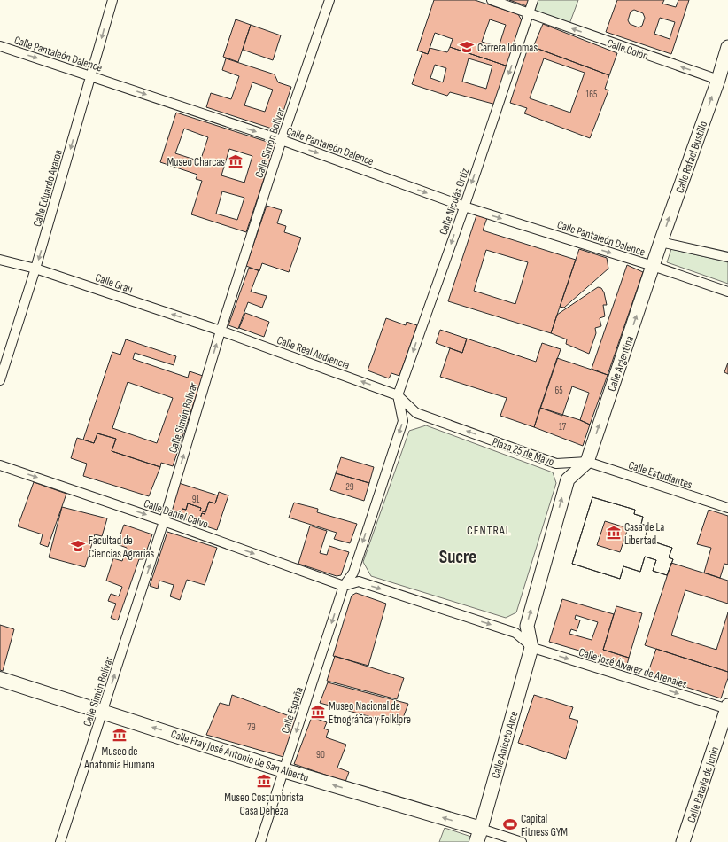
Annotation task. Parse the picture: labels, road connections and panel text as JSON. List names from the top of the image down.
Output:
{
  "streets": {
    "main road": [
      "Calle Rafael Bustillo",
      "Calle Argentina",
      "Calle Aniceto Arce",
      "Calle Fray José Antonio de San Alberto",
      "Calle Batalla de Junín"
    ],
    "street": [
      "Calle Colón",
      "Calle Pantaleón Dalence",
      "Calle Simón Bolívar",
      "Calle Eduardo Avaroa",
      "Calle Nicolás Ortiz",
      "Calle Grau",
      "Calle Real Audiencia",
      "Plaza 25 de Mayo",
      "Calle Estudiantes",
      "Calle Daniel Calvo",
      "Calle José Álvarez de Arenales",
      "Calle España"
    ]
  },
  "crossings": [
    ["Calle Colón", "Calle Rafael Bustillo"],
    ["Calle Colón", "Calle Nicolás Ortiz"],
    ["Calle Pantaleón Dalence", "Calle Simón Bolívar"],
    ["Calle Pantaleón Dalence", "Calle Rafael Bustillo"],
    ["Calle Pantaleón Dalence", "Calle Eduardo Avaroa"],
    ["Calle Pantaleón Dalence", "Calle Nicolás Ortiz"],
    ["Calle Pantaleón Dalence", "Calle Argentina"],
    ["Calle Simón Bolívar", "Calle Grau"],
    ["Calle Simón Bolívar", "Calle Real Audiencia"],
    ["Calle Simón Bolívar", "Calle Daniel Calvo"],
    ["Calle Simón Bolívar", "Calle Fray José Antonio de San Alberto"],
    ["Calle Rafael Bustillo", "Calle Argentina"],
    ["Calle Eduardo Avaroa", "Calle Grau"],
    ["Calle Nicolás Ortiz", "Calle Real Audiencia"],
    ["Calle Nicolás Ortiz", "Plaza 25 de Mayo"],
    ["Calle Grau", "Calle Real Audiencia"],
    ["Calle Real Audiencia", "Plaza 25 de Mayo"],
    ["Calle Argentina", "Plaza 25 de Mayo"],
    ["Calle Argentina", "Calle Estudiantes"],
    ["Plaza 25 de Mayo", "Calle Estudiantes"],
    ["Calle Daniel Calvo", "Calle España"],
    ["Calle José Álvarez de Arenales", "Calle Aniceto Arce"],
    ["Calle José Álvarez de Arenales", "Calle Batalla de Junín"],
    ["Calle España", "Calle Fray José Antonio de San Alberto"],
    ["Calle Aniceto Arce", "Calle Fray José Antonio de San Alberto"]
  ],
  "one_way": [
    "Calle Colón",
    "Calle Pantaleón Dalence",
    "Calle Simón Bolívar",
    "Calle Rafael Bustillo",
    "Calle Eduardo Avaroa",
    "Calle Nicolás Ortiz",
    "Calle Grau",
    "Calle Real Audiencia",
    "Calle Argentina",
    "Plaza 25 de Mayo",
    "Calle Daniel Calvo",
    "Calle José Álvarez de Arenales",
    "Calle España",
    "Calle Fray José Antonio de San Alberto"
  ],
  "districts": ["CENTRAL", "Sucre"],
  "places": {
    "school or university": ["Carrera Idiomas", "Facultad de Ciencias Agrarias"],
    "museum": [
      "Museo Charcas",
      "Casa de La Libertad",
      "Museo Nacional de Etnográfica y Folklore",
      "Museo de Anatomía Humana",
      "Museo Costumbrista Casa Deheza"
    ],
    "sports": ["Capital Fitness GYM"]
  },
  "house_numbers": [
    "165",
    "65",
    "17",
    "29",
    "91",
    "79",
    "90"
  ]
}
